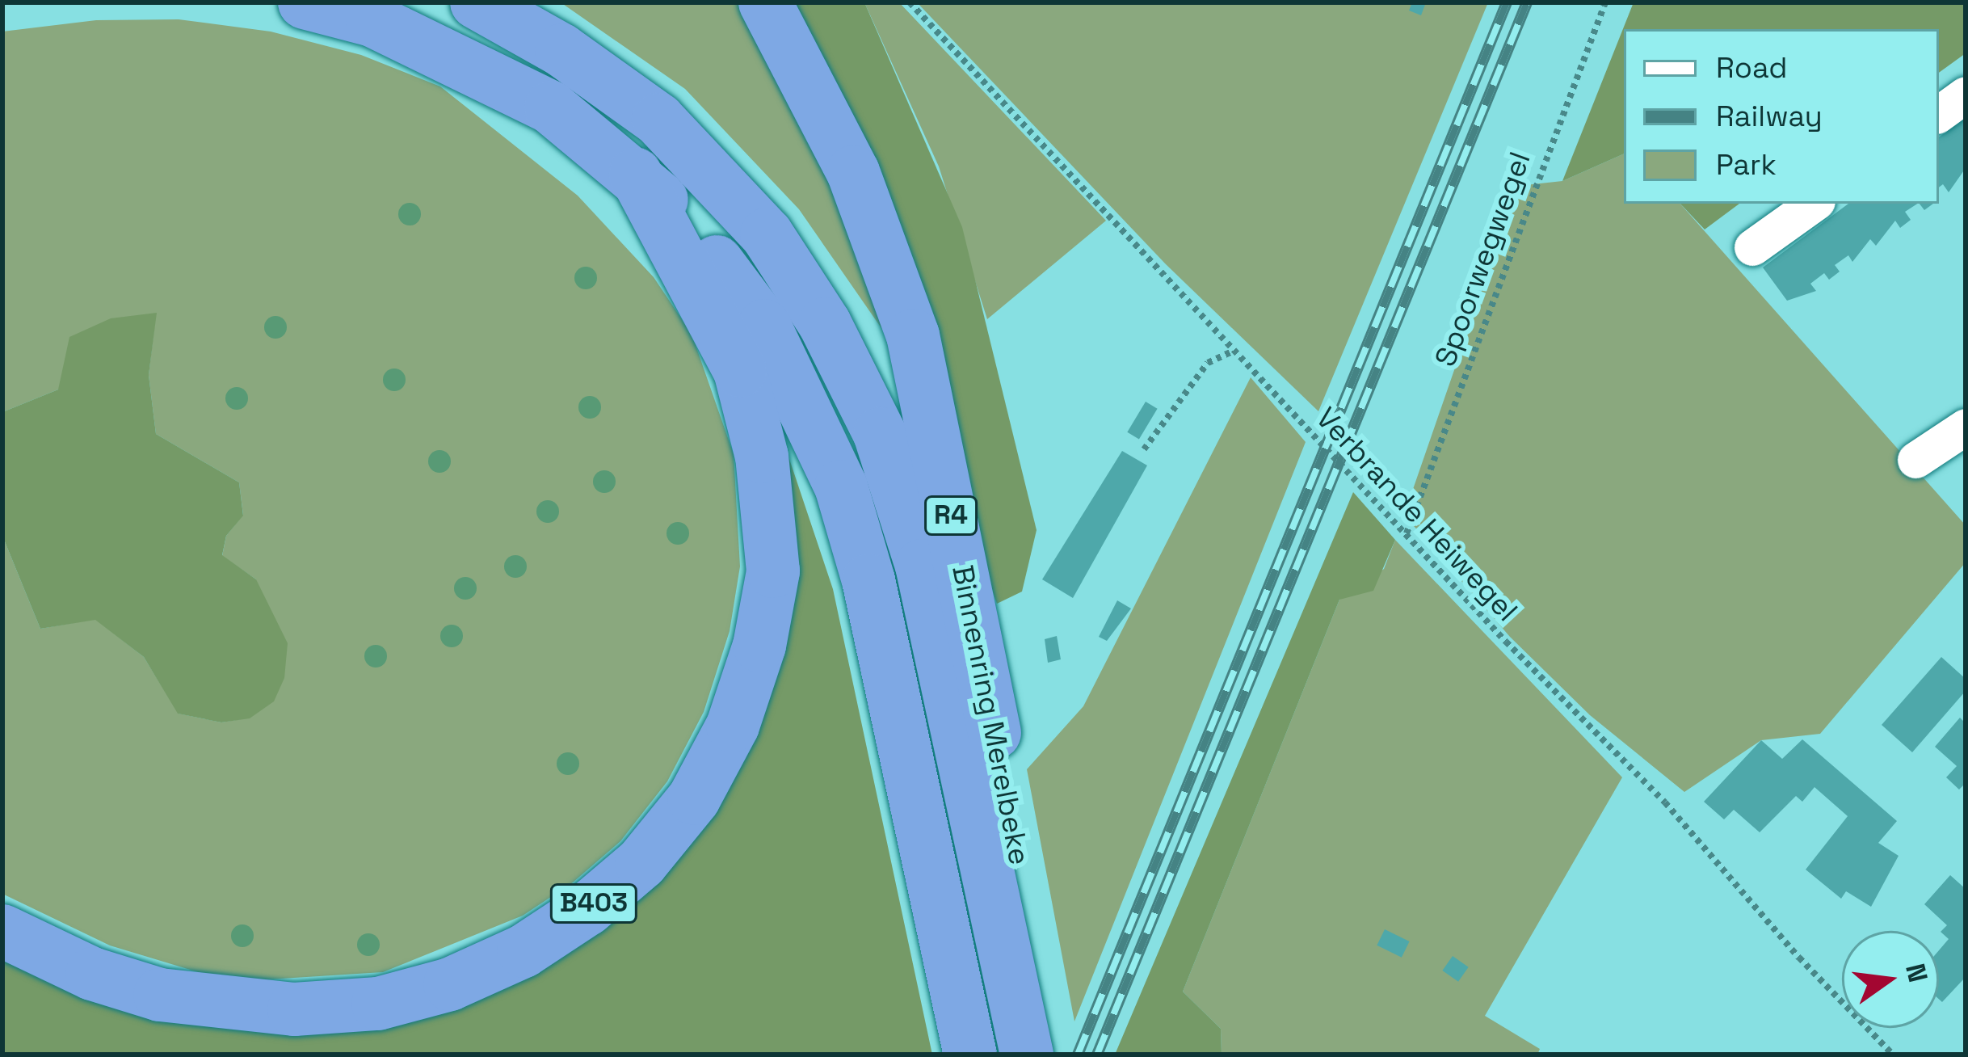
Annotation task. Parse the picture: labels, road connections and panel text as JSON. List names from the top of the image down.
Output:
{
  "streets": {
    "highway": ["R4", "Binnenring Merelbeke", "B403"],
    "path": ["Spoorwegwegel", "Verbrande Heiwegel"]
  },
  "crossings": [
    ["Spoorwegwegel", "Verbrande Heiwegel"]
  ],
  "legend": ["Road", "Railway", "Park"],
  "north": "right"
}
